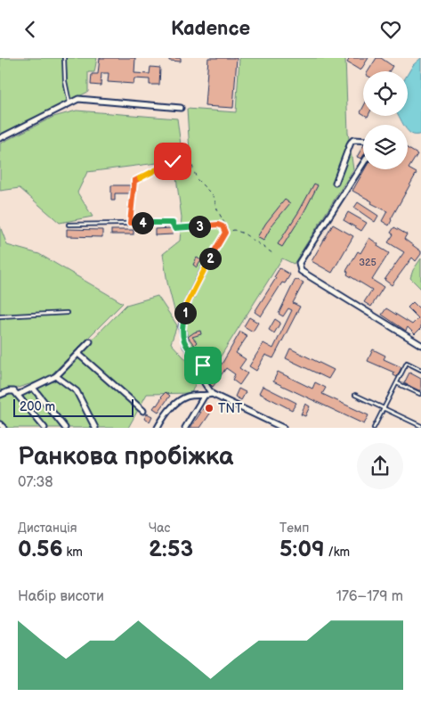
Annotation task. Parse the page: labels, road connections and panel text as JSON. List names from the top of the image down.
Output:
{
  "places": ["TNT"],
  "house_numbers": ["325"],
  "scale_bar": "200 m",
  "page": {
    "header": "Kadence",
    "pins": [
      "4",
      "3",
      "2",
      "1"
    ],
    "scale": "200 m",
    "heading": ["Ранкова пробіжка", "07:38"],
    "stats": [
      ["Дистанція", "0.56 km"],
      ["Час", "2:53"],
      ["Темп", "5:09 /km"]
    ],
    "chart": ["Набір висоти", "176–179 m"]
  }
}
